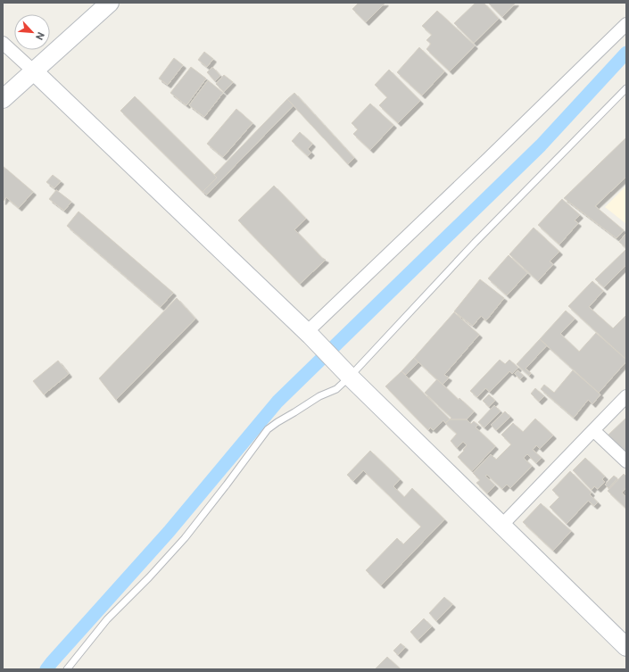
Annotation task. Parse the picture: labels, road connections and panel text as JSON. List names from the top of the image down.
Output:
{
  "north": "bottom right"
}
